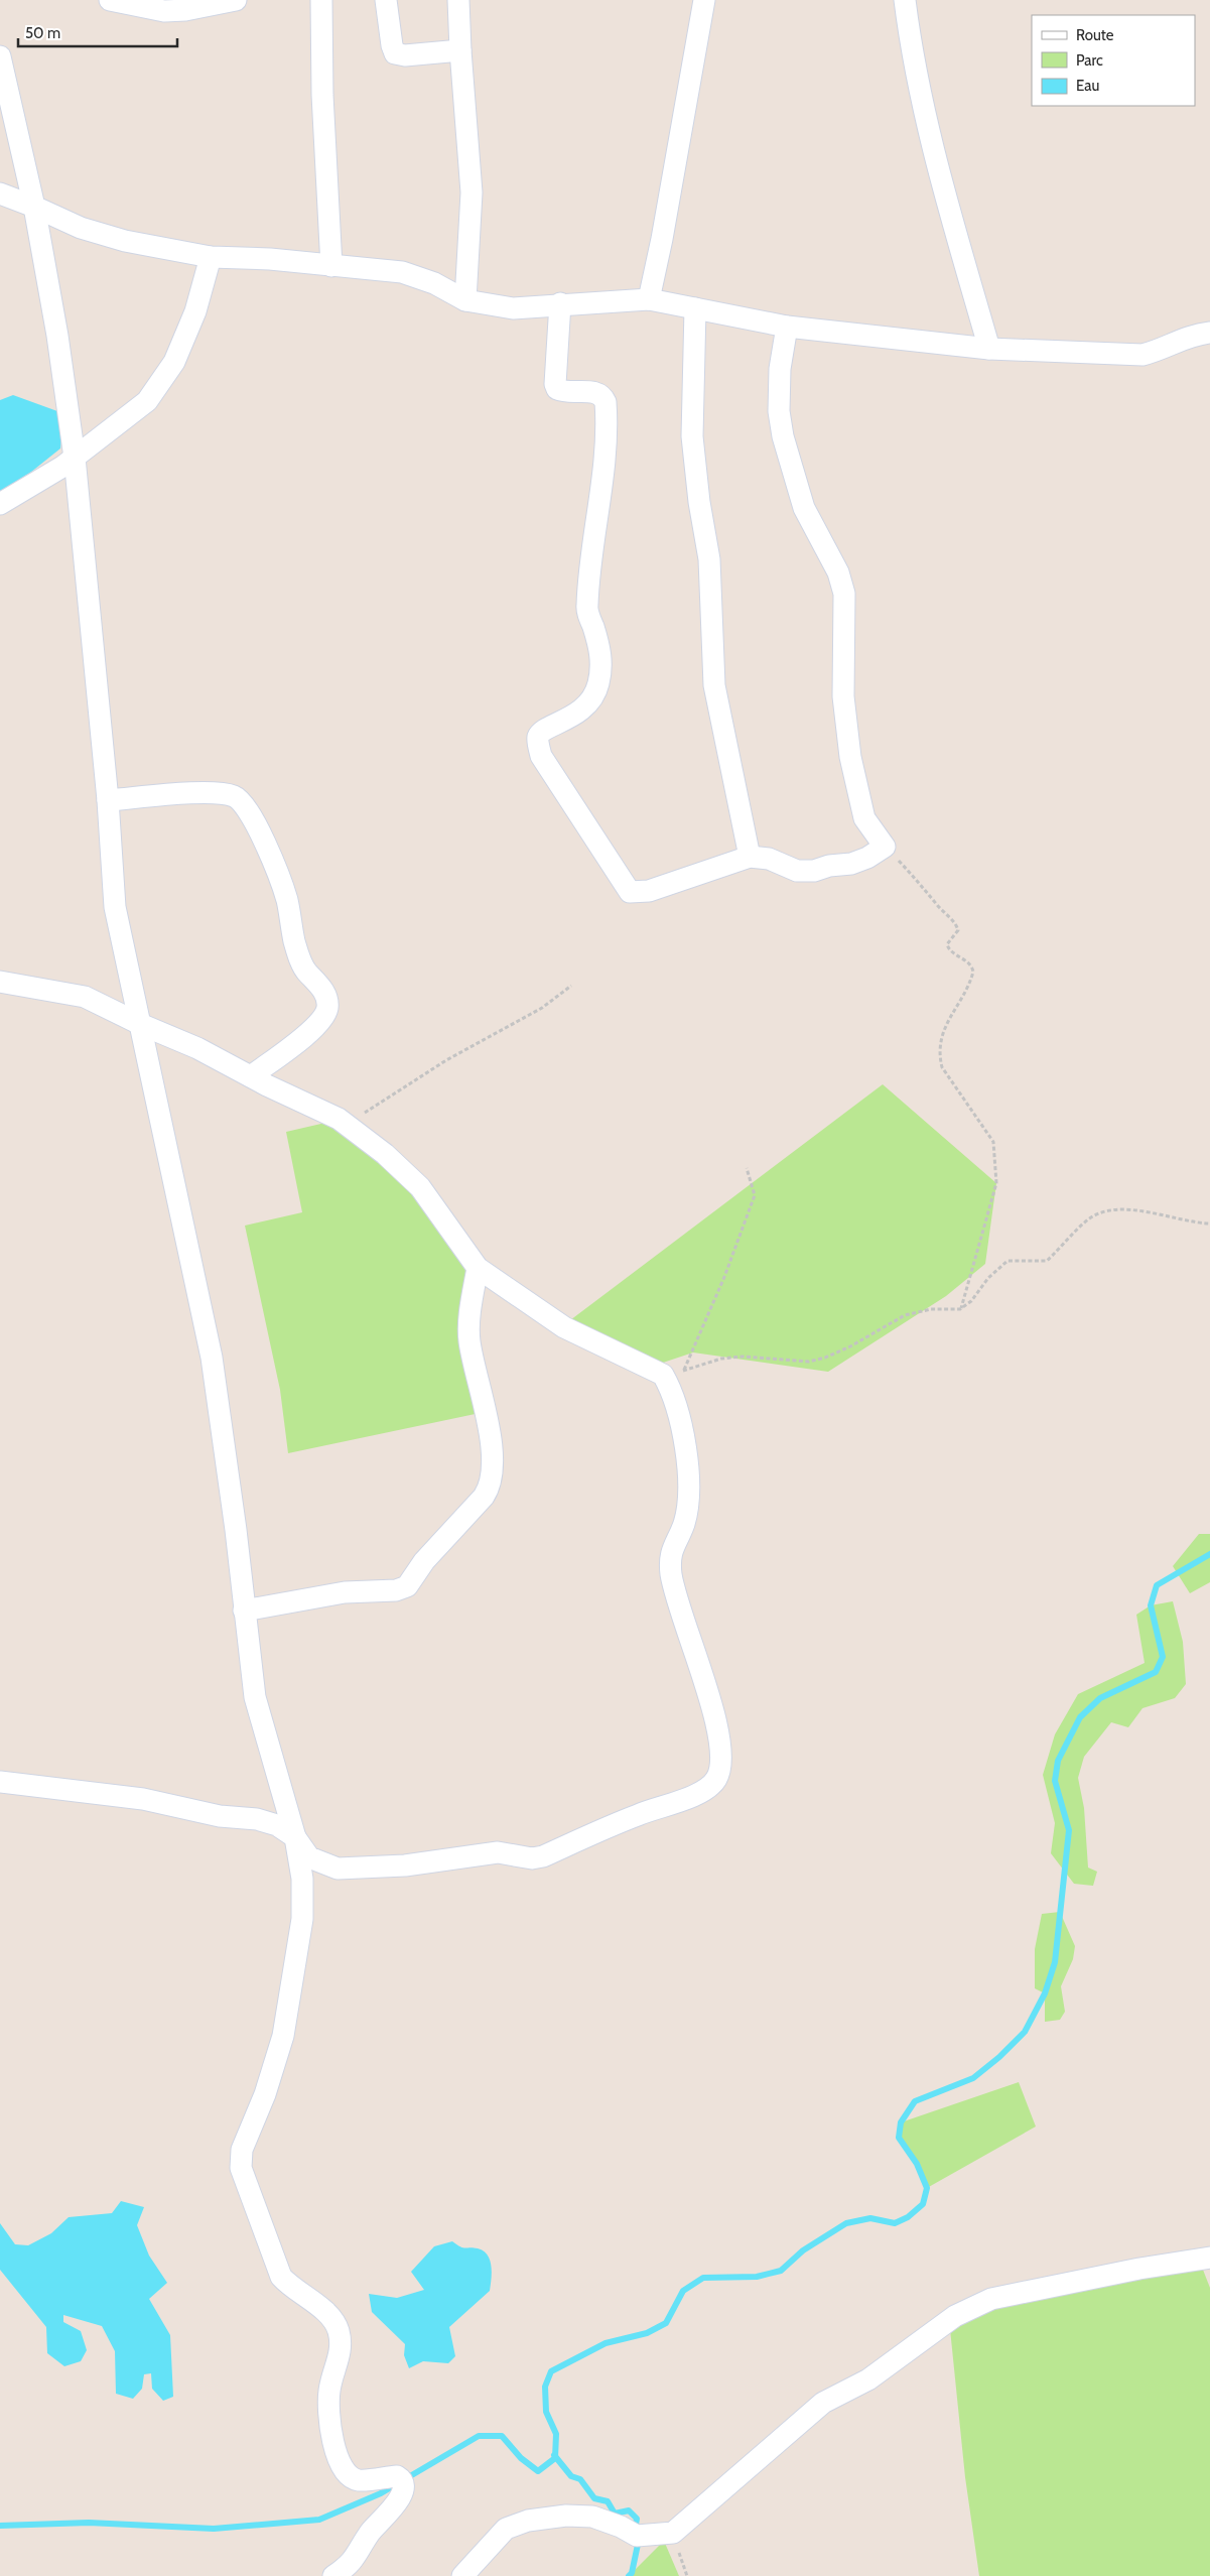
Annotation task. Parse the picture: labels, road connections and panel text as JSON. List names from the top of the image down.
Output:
{
  "legend": ["Route", "Parc", "Eau"],
  "scale_bar": "50 m"
}
